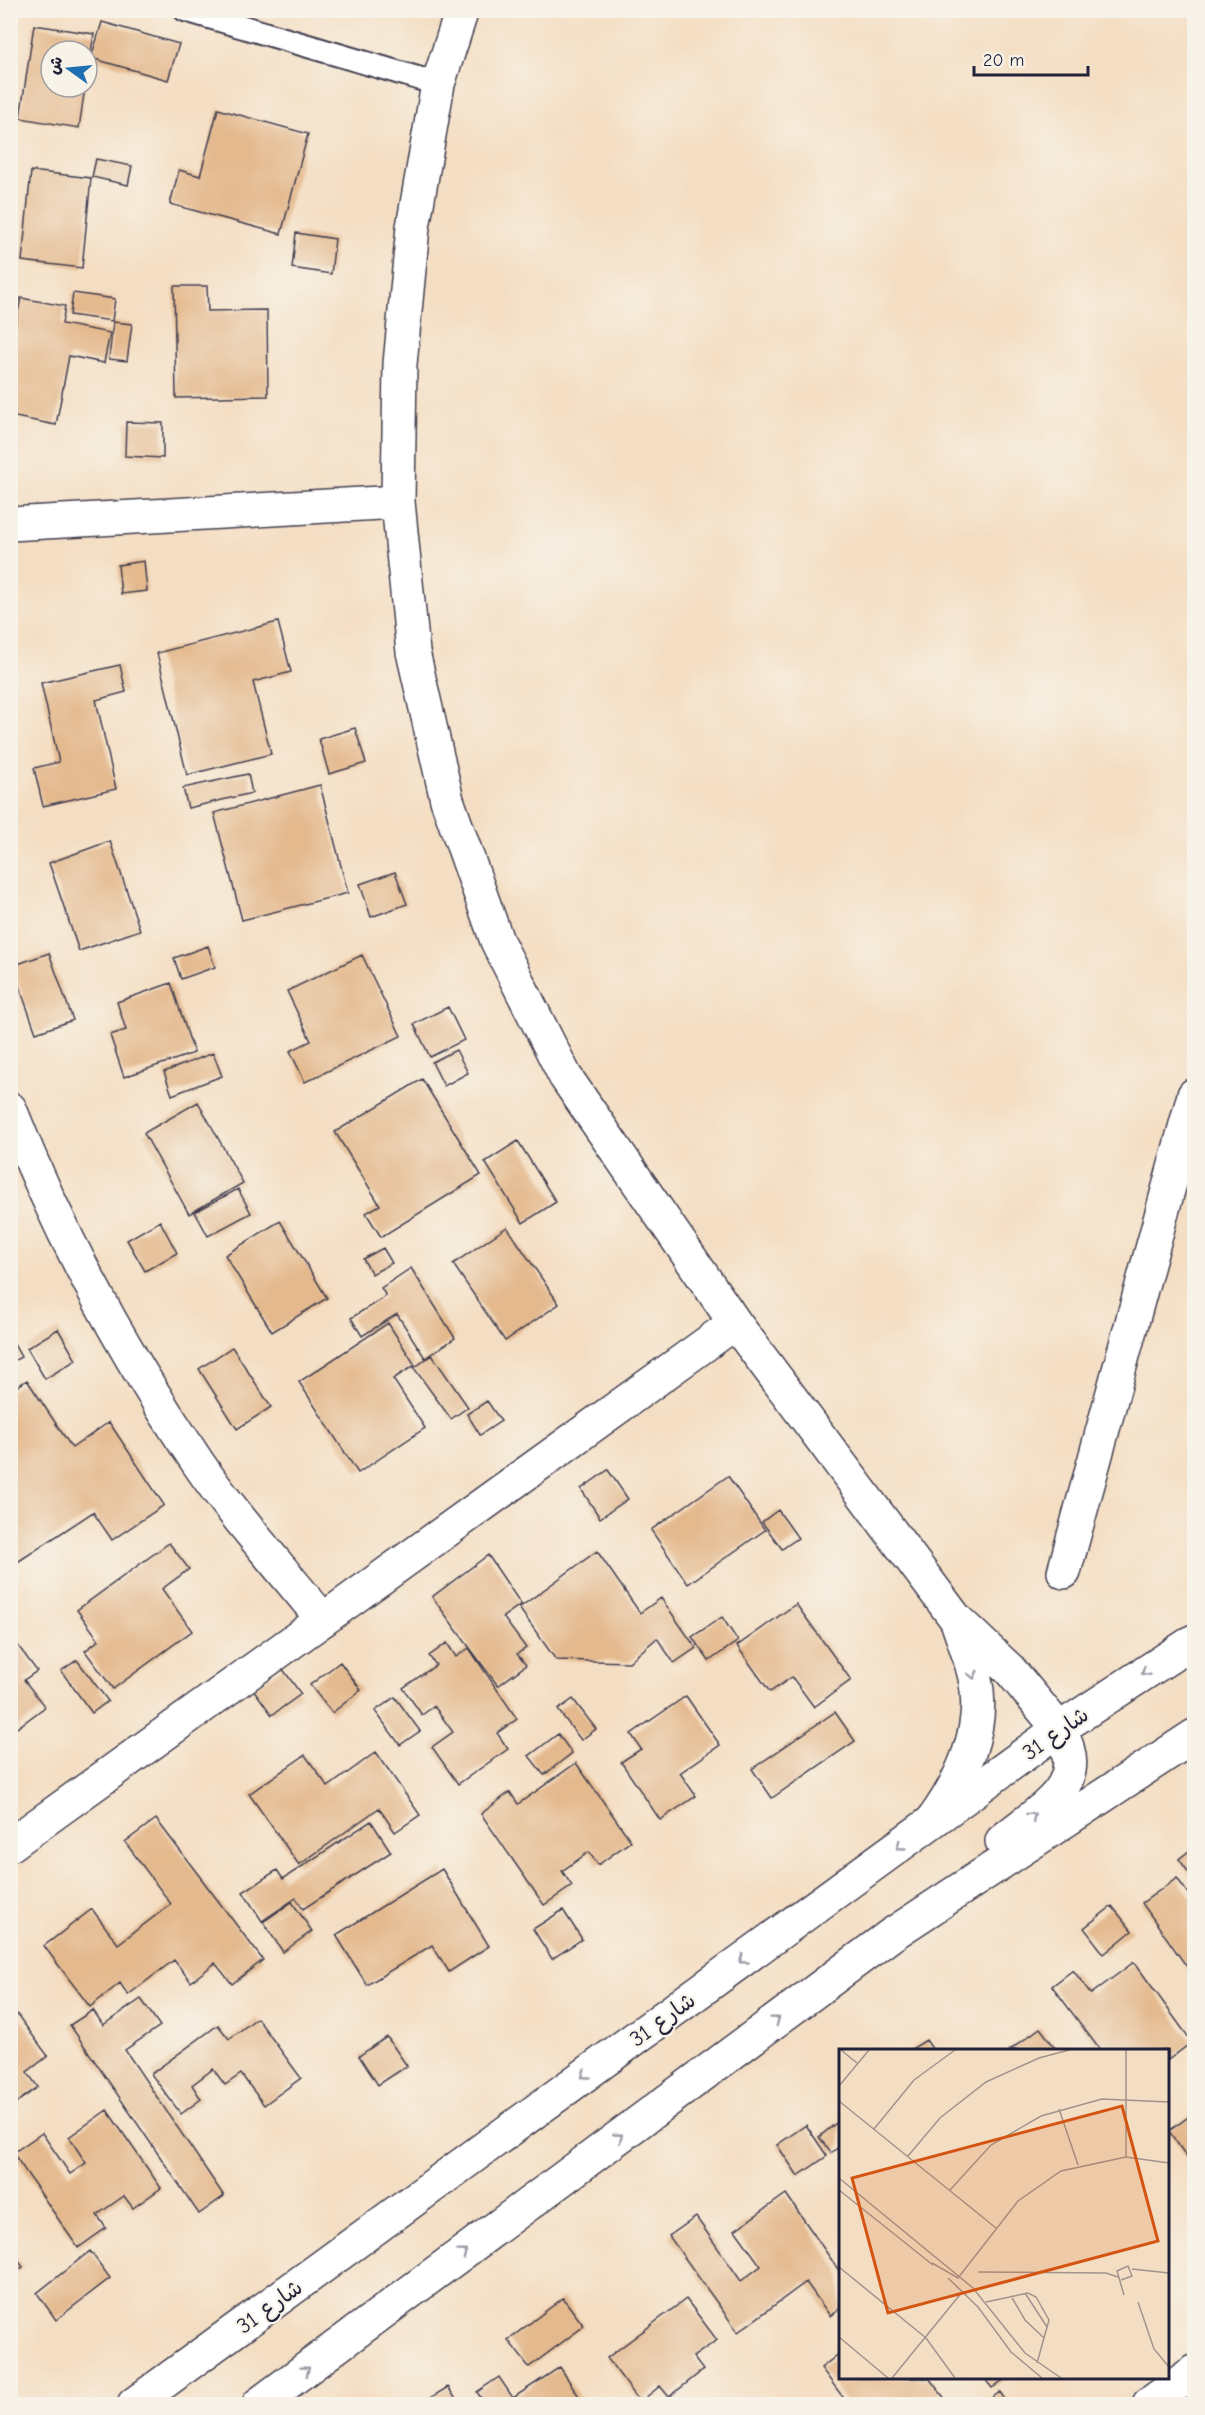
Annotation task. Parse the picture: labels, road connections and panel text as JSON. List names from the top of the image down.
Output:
{
  "streets": {
    "street": ["شارع 31"]
  },
  "scale_bar": "20 m",
  "north": "left"
}
